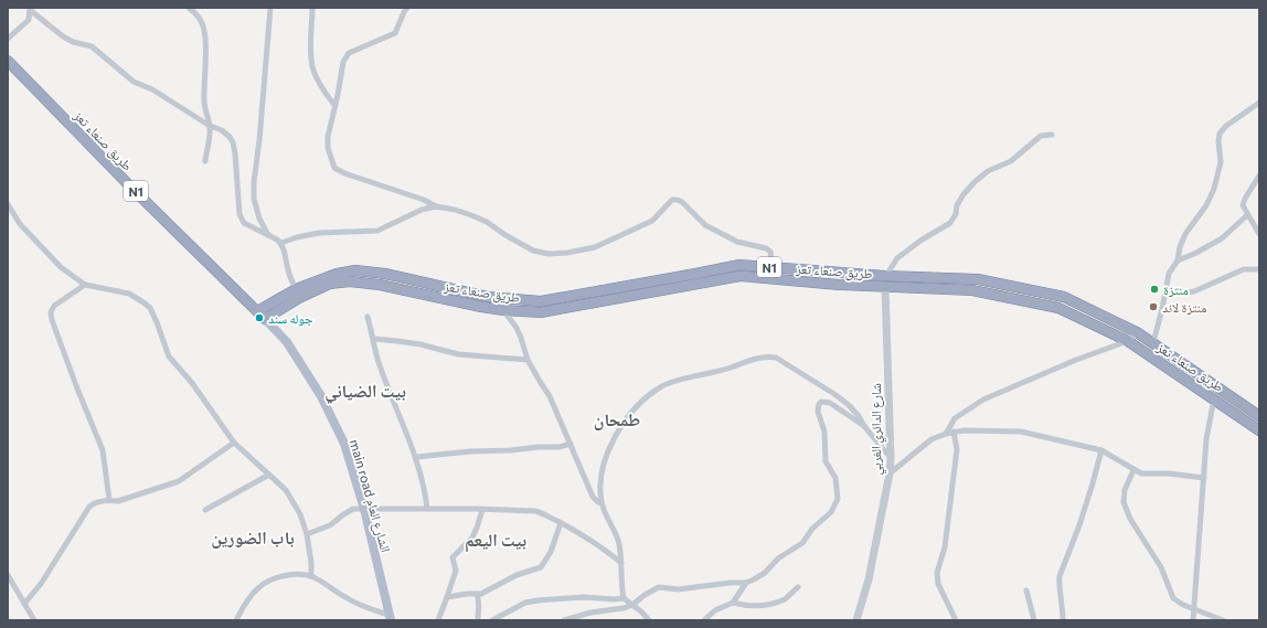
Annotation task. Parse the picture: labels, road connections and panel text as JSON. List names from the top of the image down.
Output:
{
  "streets": {
    "highway": ["طريق صنعاء تعز", "N1"],
    "main road": ["main road الشارع العام"],
    "street": ["شارع الدائري الغربي"]
  },
  "crossings": [
    ["طريق صنعاء تعز", "شارع الدائري الغربي"],
    ["طريق صنعاء تعز", "main road الشارع العام"]
  ],
  "districts": [
    "بيت الضياني",
    "طمحان",
    "باب الضورين",
    "بيت اليعم"
  ],
  "places": ["منتزة", "منتزة لاند", "جوله سند"]
}
